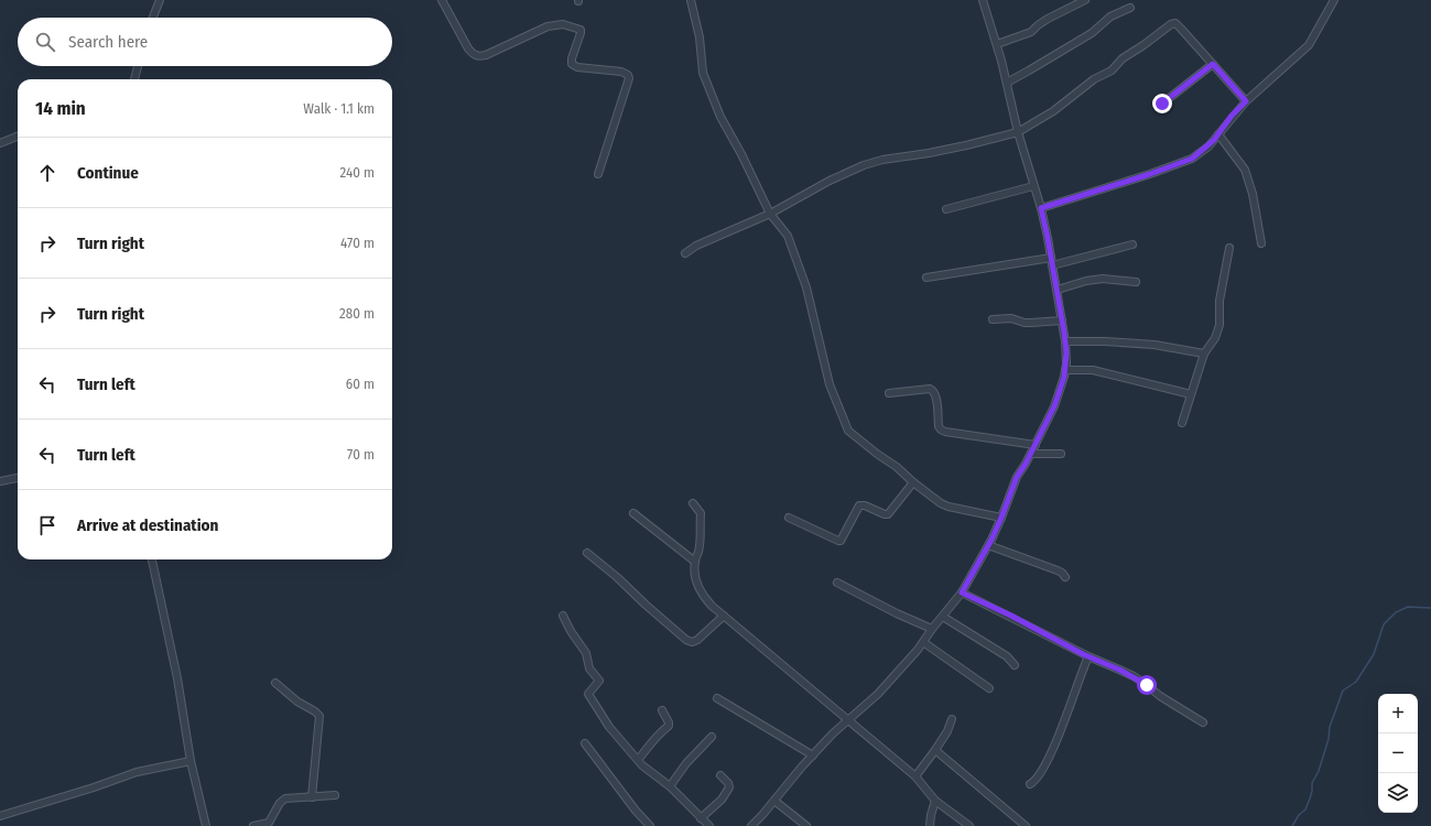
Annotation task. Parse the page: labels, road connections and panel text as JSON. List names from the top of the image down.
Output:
{
  "page": {
    "search": "Search here",
    "heading": ["14 min", "Walk · 1.1 km"],
    "list": [
      ["Continue", "240 m"],
      ["Turn right", "470 m"],
      ["Turn right", "280 m"],
      ["Turn left", "60 m"],
      ["Turn left", "70 m"],
      "Arrive at destination"
    ],
    "map_buttons": ["+", "−"]
  }
}
